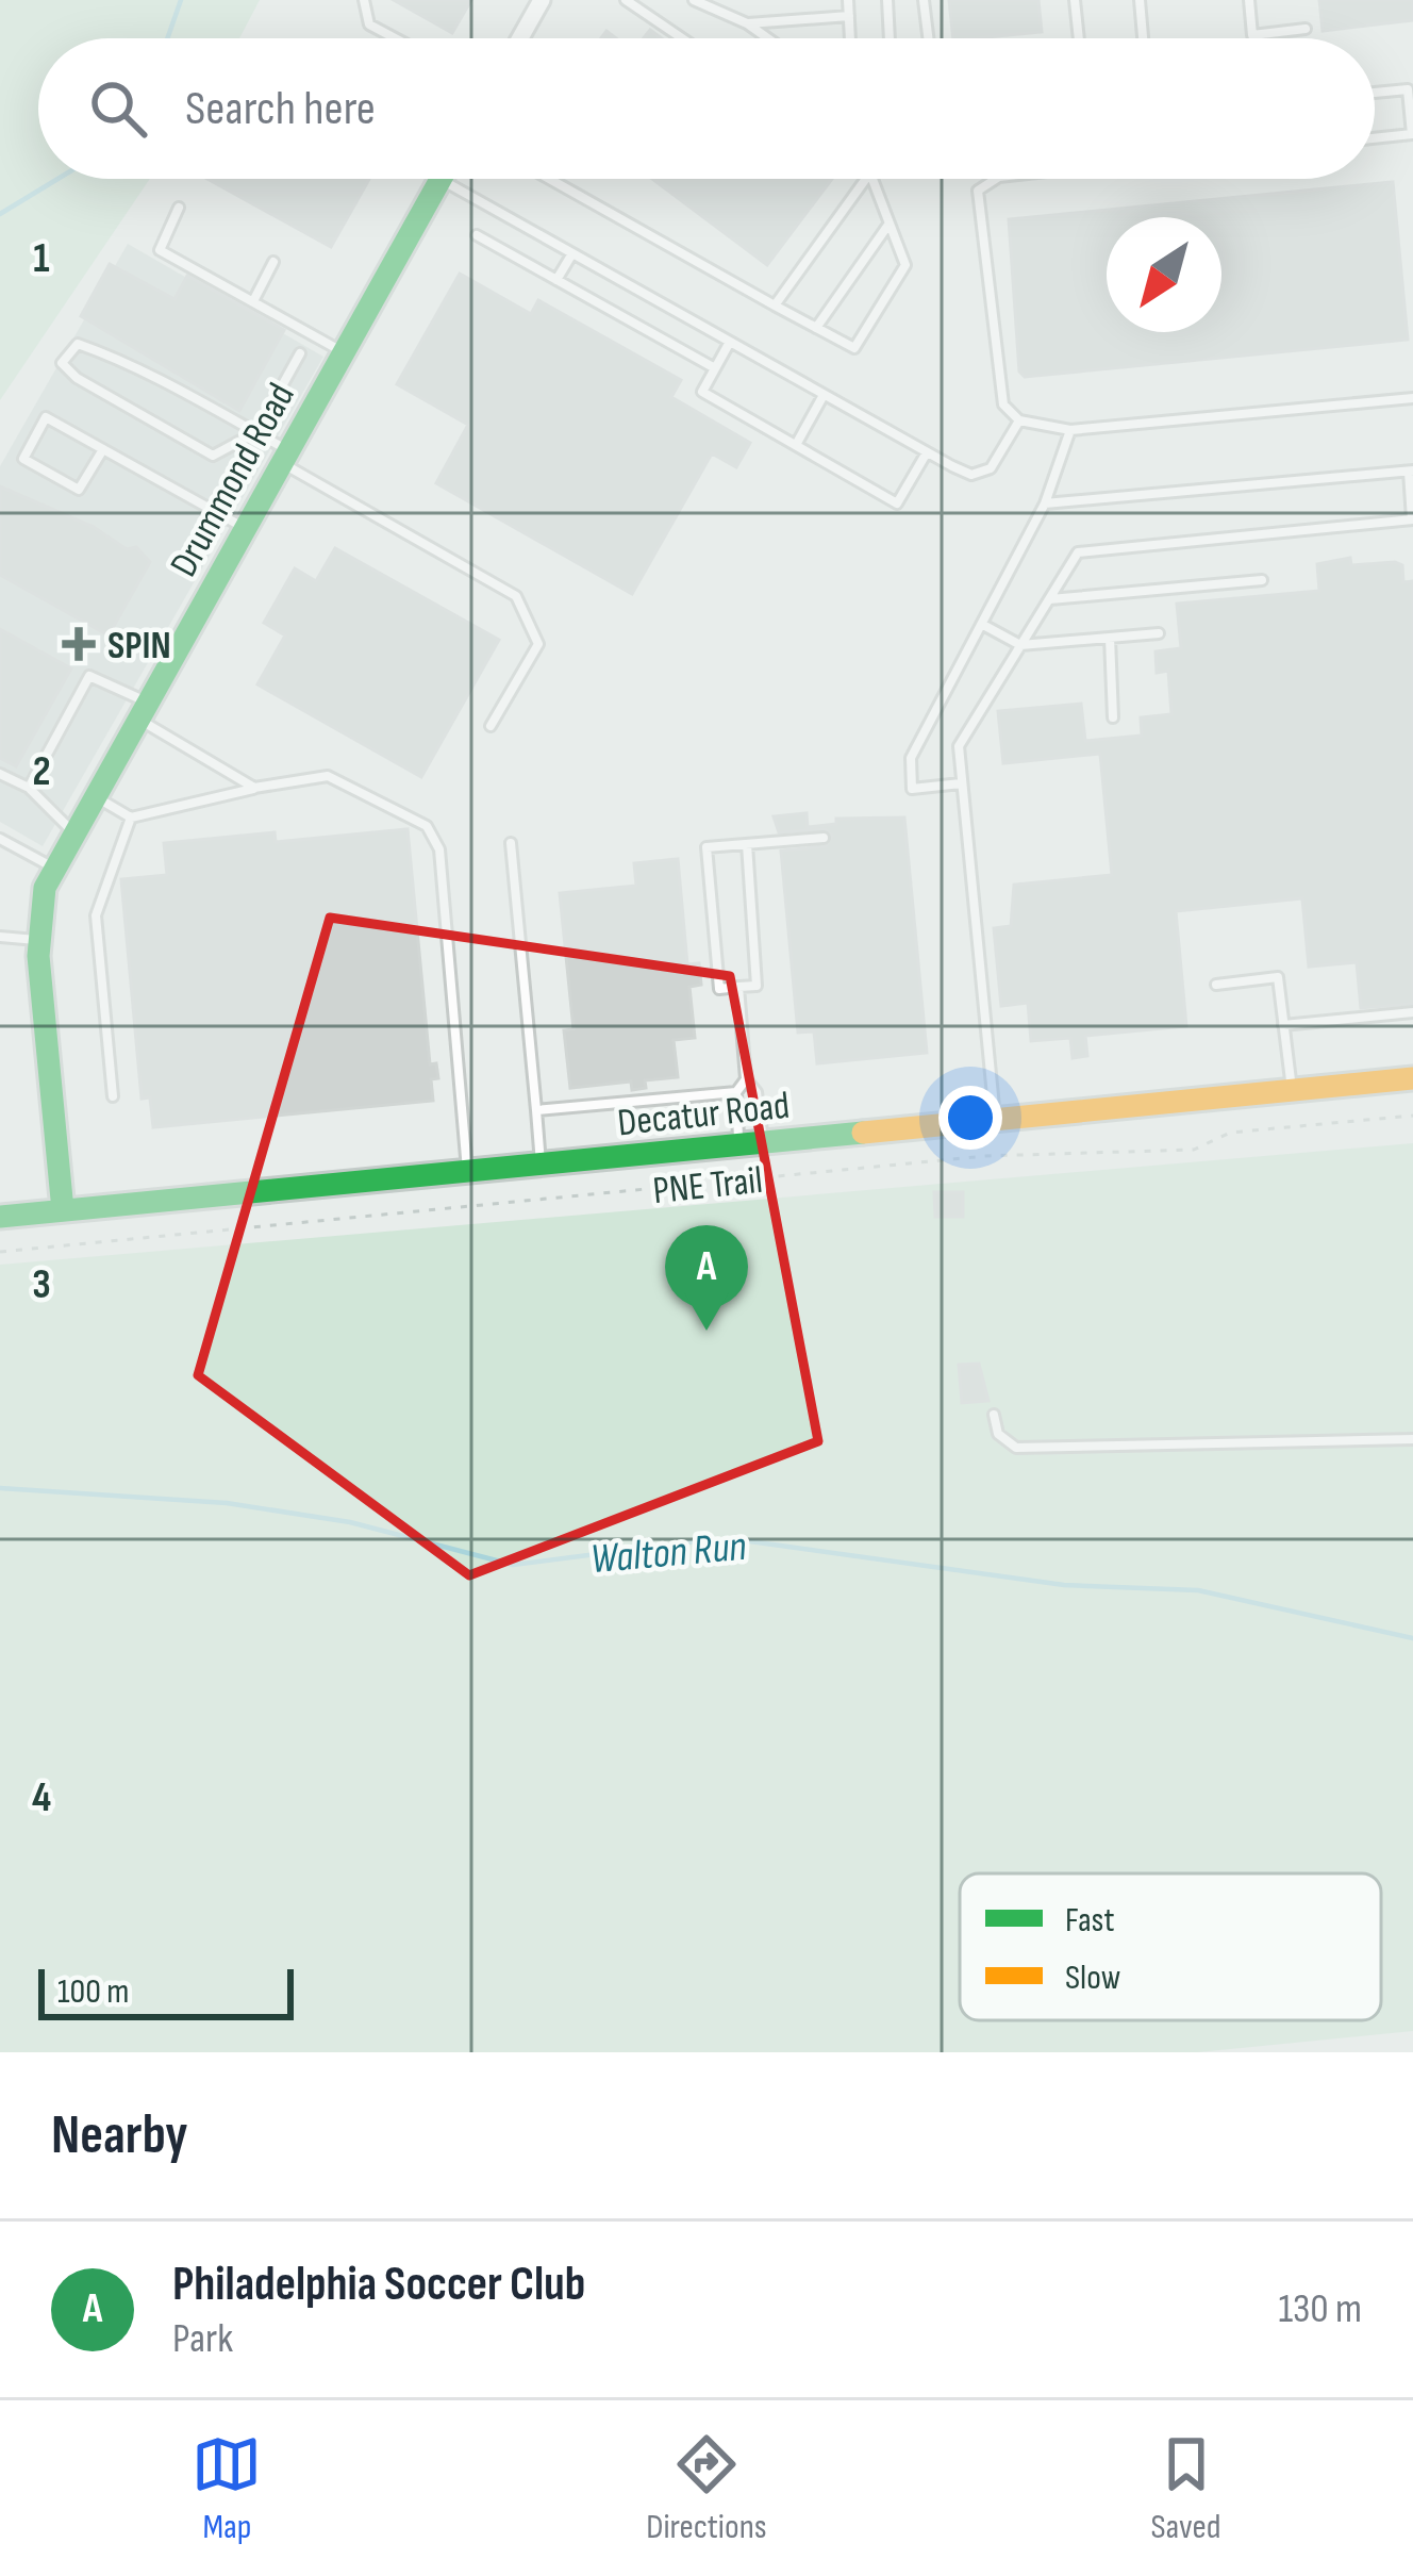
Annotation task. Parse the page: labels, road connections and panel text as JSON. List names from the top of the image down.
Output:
{
  "streets": {
    "street": ["Drummond Road", "Decatur Road"],
    "path": ["PNE Trail"]
  },
  "crossings": [
    ["Drummond Road", "Decatur Road"]
  ],
  "water": ["Walton Run"],
  "places": {
    "health": ["SPIN"]
  },
  "legend": ["Fast", "Slow"],
  "scale_bar": "100 m",
  "north": "bottom left",
  "page": {
    "search": "Search here",
    "pins": "A",
    "scale": "100 m",
    "heading": "Nearby",
    "list": [
      {
        "mark": "A",
        "name": "Philadelphia Soccer Club",
        "note": "Park",
        "value": "130 m"
      }
    ],
    "nav": ["Map", "Directions", "Saved"]
  },
  "grid": {
    "rows": [
      "1",
      "2",
      "3",
      "4"
    ]
  }
}
